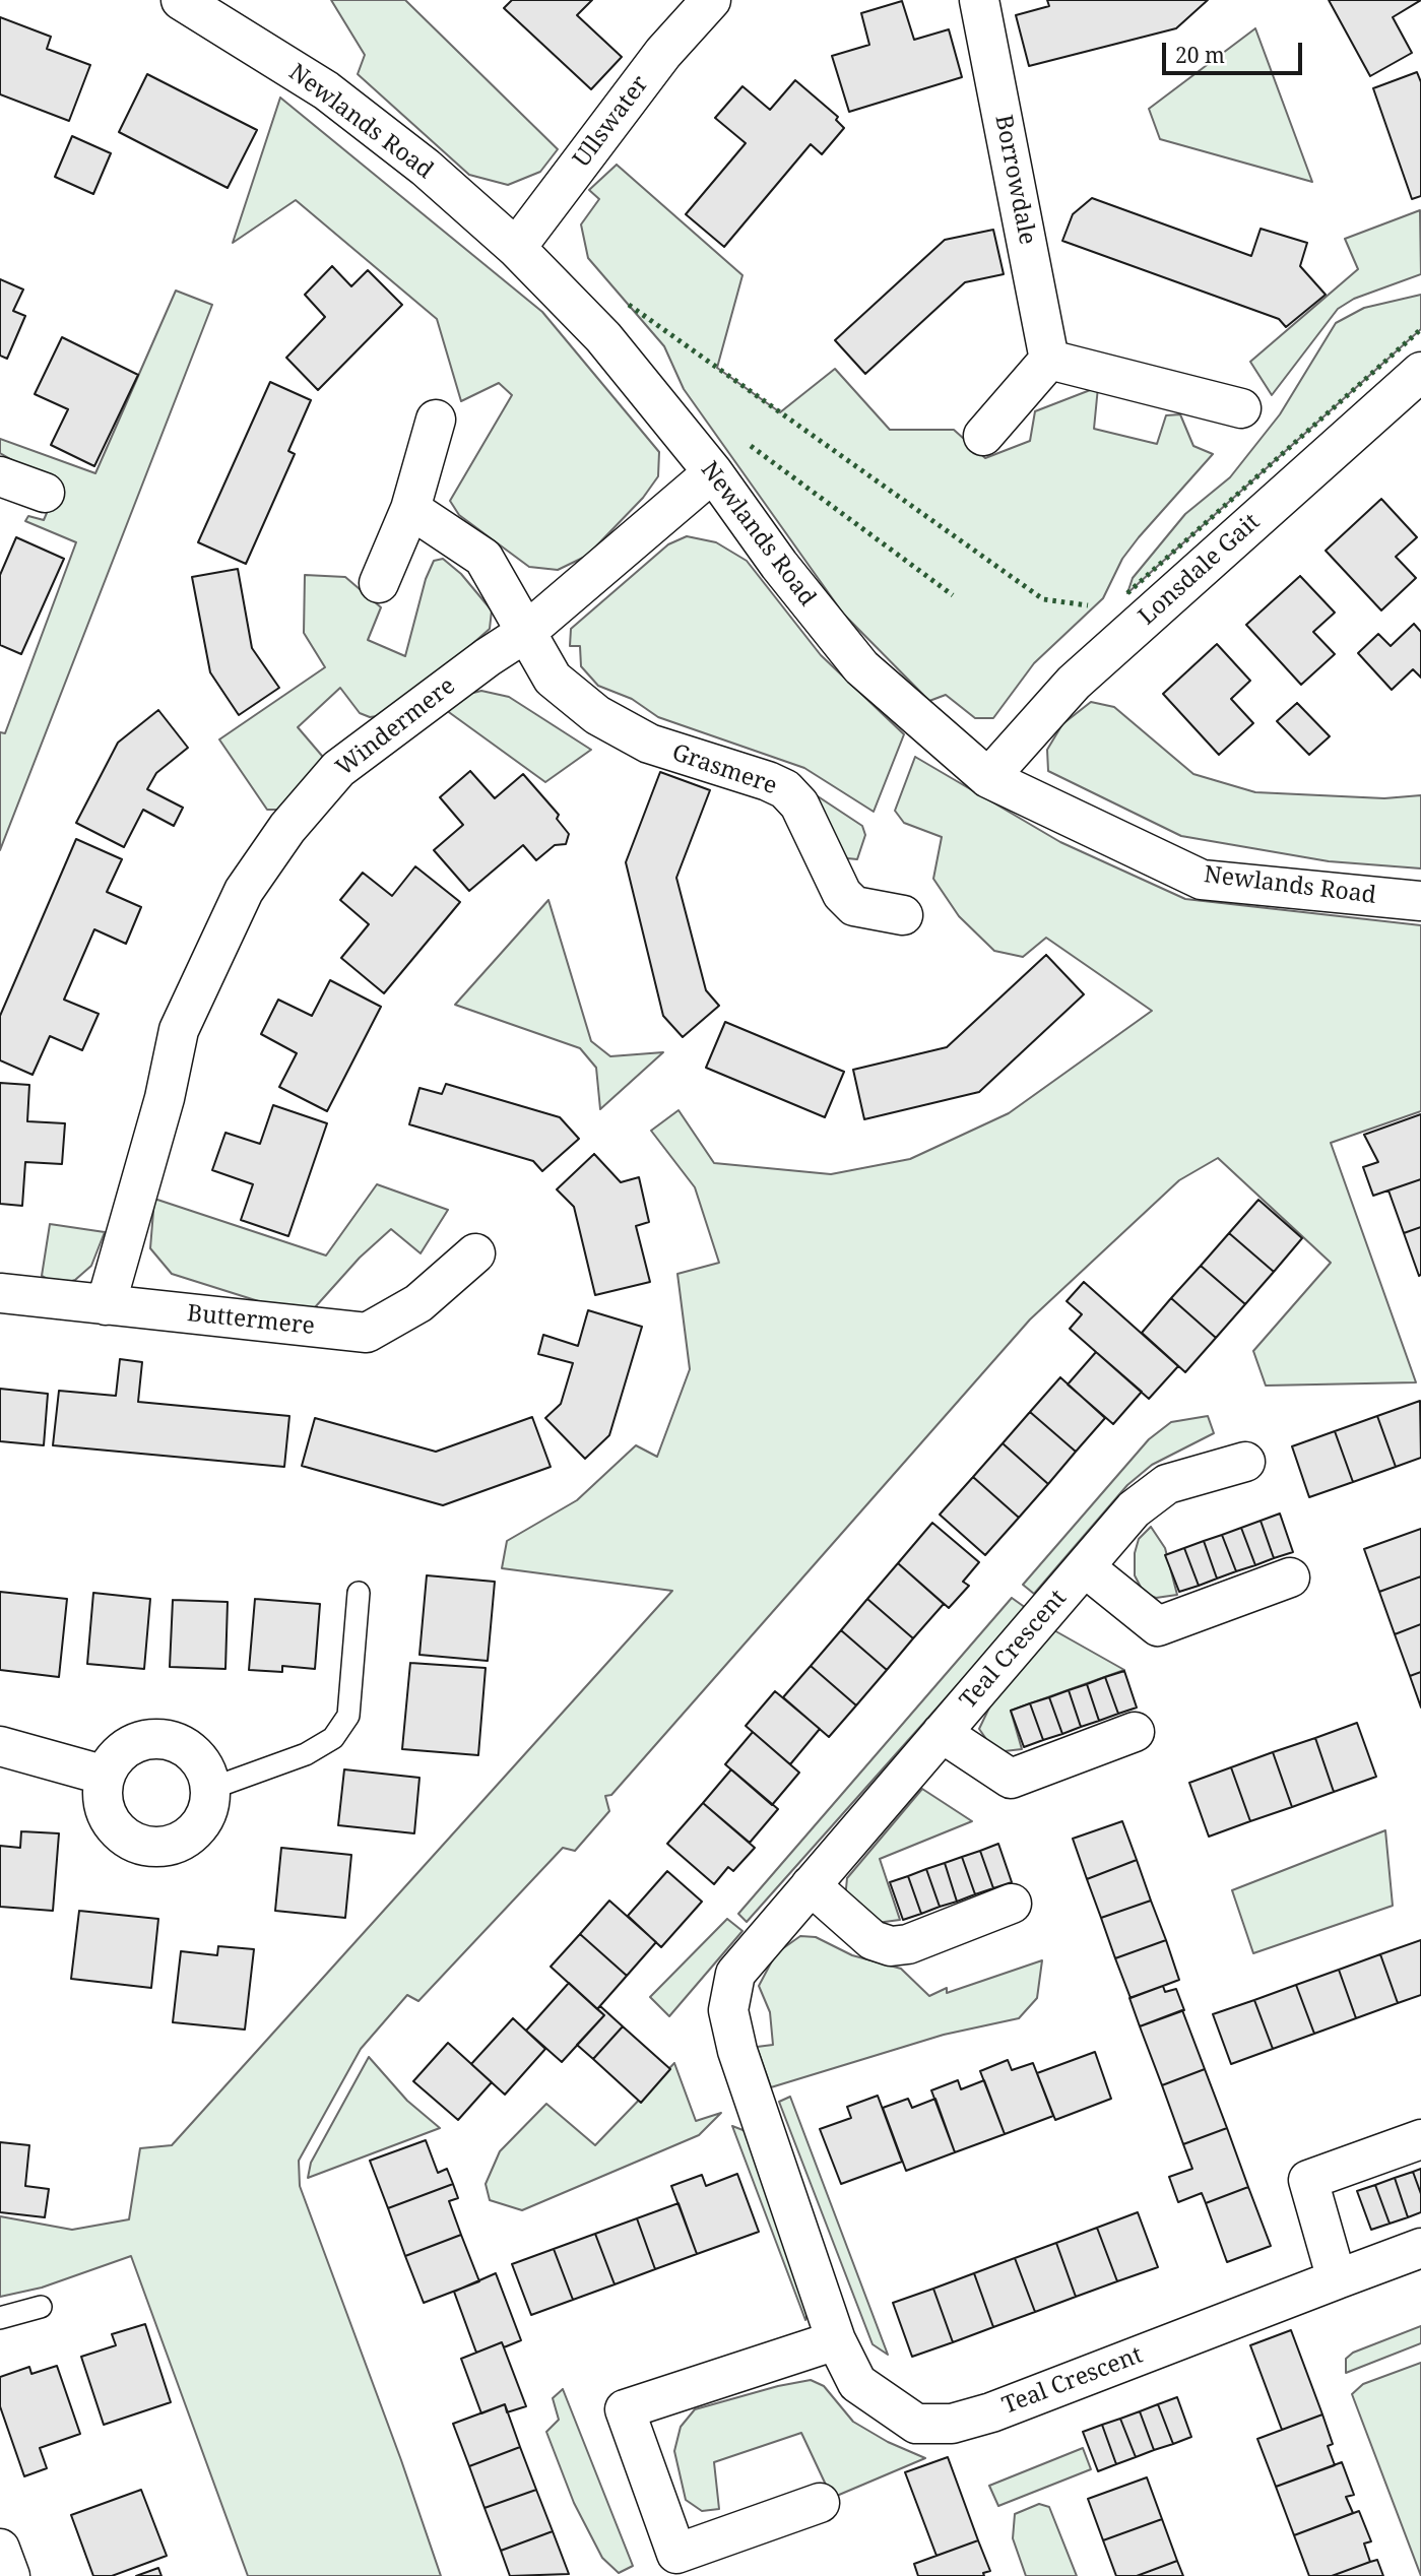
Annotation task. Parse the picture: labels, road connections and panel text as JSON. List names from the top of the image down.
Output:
{
  "streets": {
    "street": [
      "Newlands Road",
      "Ullswater",
      "Borrowdale",
      "Lonsdale Gait",
      "Windermere",
      "Grasmere",
      "Buttermere",
      "Teal Crescent"
    ]
  },
  "crossings": [
    ["Newlands Road", "Ullswater"],
    ["Newlands Road", "Lonsdale Gait"],
    ["Newlands Road", "Windermere"],
    ["Windermere", "Grasmere"],
    ["Windermere", "Buttermere"]
  ],
  "scale_bar": "20 m"
}
